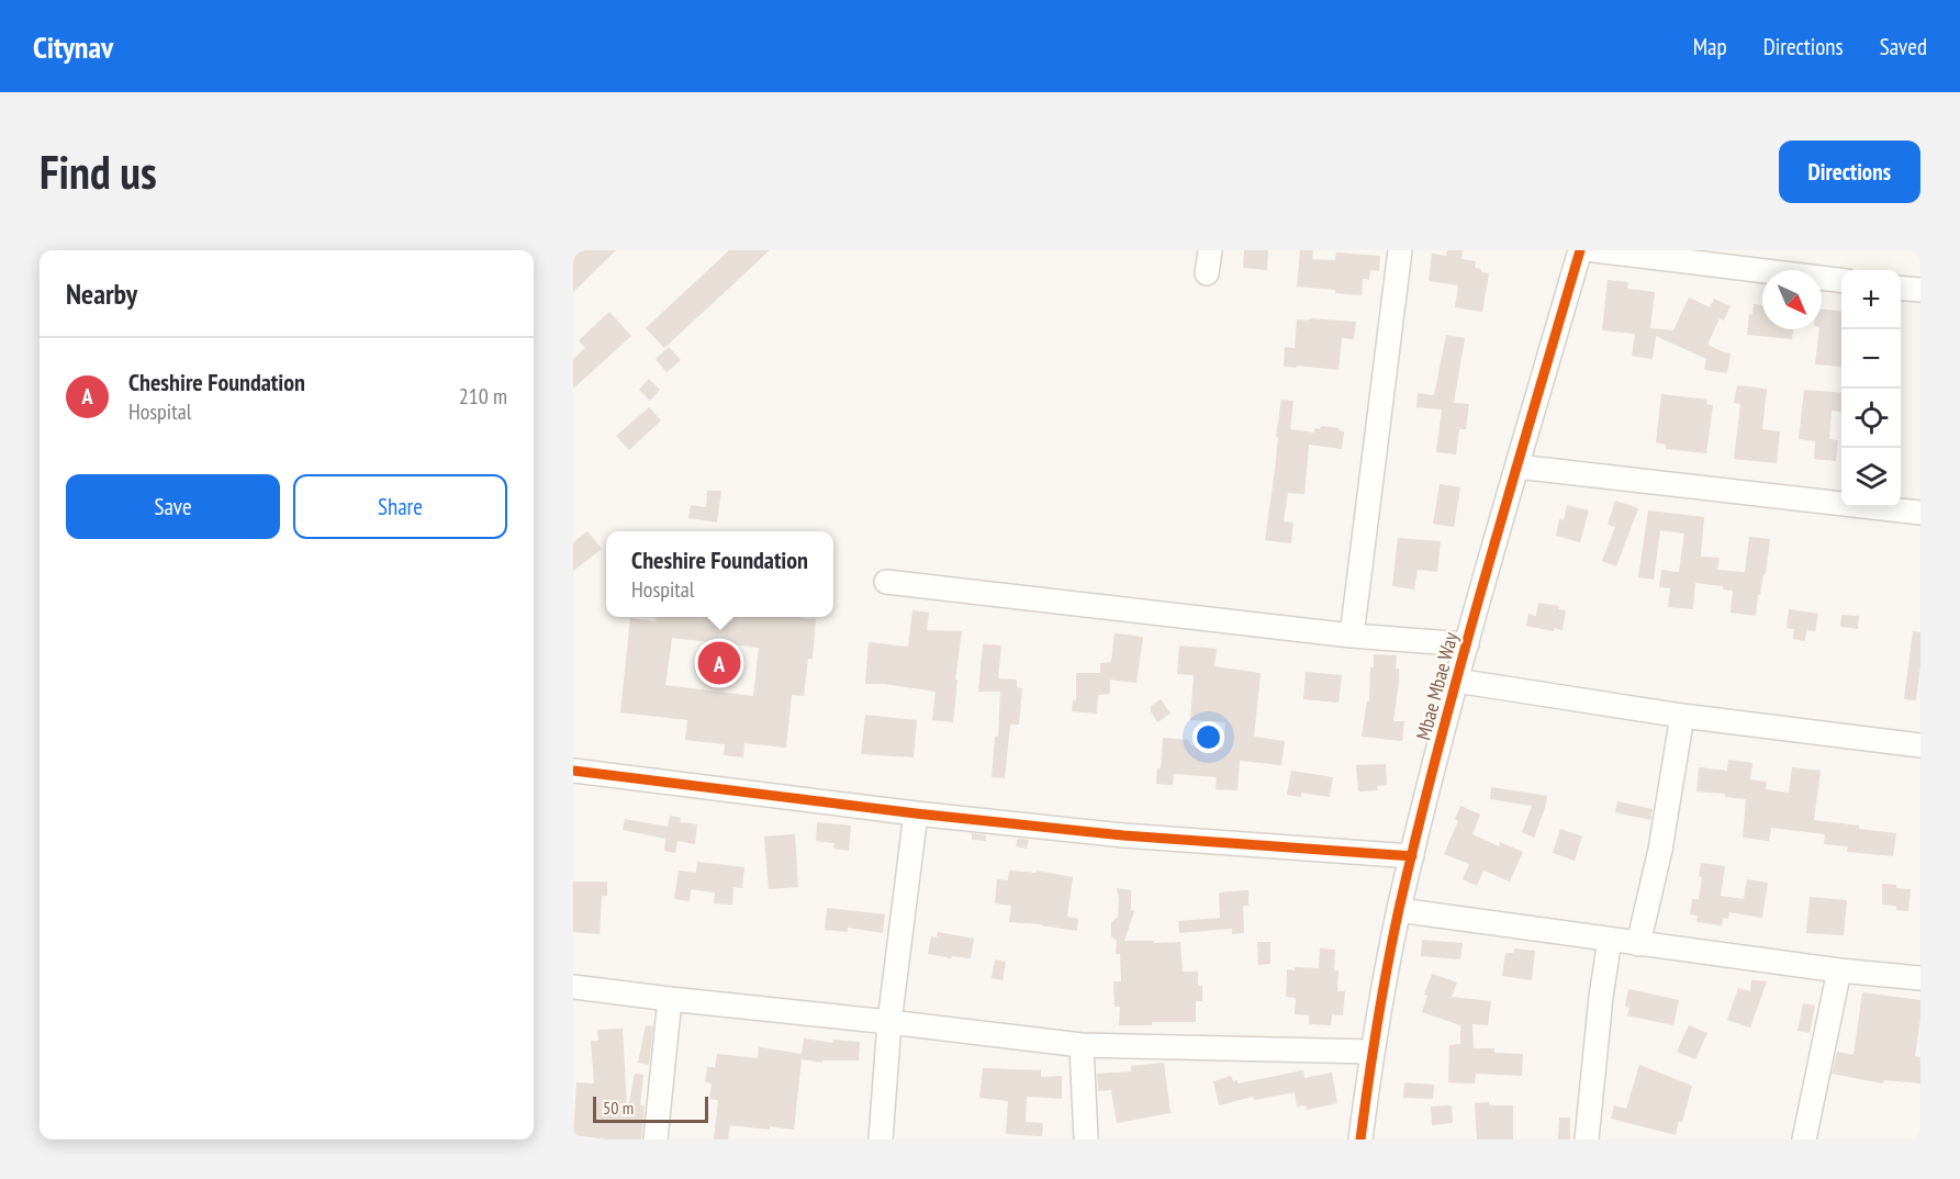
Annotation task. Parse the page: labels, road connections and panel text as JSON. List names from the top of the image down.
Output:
{
  "streets": {
    "street": ["Mbae Mbae Way"]
  },
  "scale_bar": "50 m",
  "north": "bottom right",
  "page": {
    "header": "Citynav",
    "nav": ["Map", "Directions", "Saved"],
    "buttons": [
      "Directions",
      ["Save", "Share"]
    ],
    "title": "Find us",
    "heading": "Nearby",
    "map_buttons": ["+", "−"],
    "list": [
      {
        "mark": "A",
        "name": "Cheshire Foundation",
        "note": "Hospital",
        "value": "210 m"
      }
    ],
    "popup": ["Cheshire Foundation", "Hospital"],
    "pins": "A",
    "scale": "50 m"
  }
}
